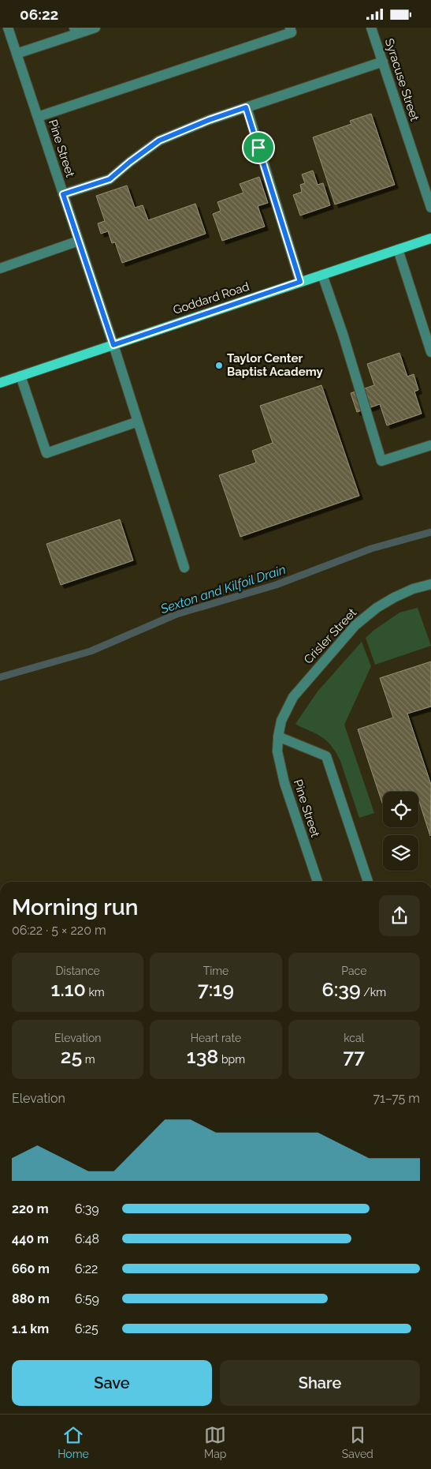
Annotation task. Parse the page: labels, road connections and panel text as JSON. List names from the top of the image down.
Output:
{
  "streets": {
    "main road": ["Goddard Road"],
    "street": ["Syracuse Street", "Pine Street", "Crisler Street"]
  },
  "crossings": [
    ["Pine Street", "Goddard Road"],
    ["Pine Street", "Crisler Street"]
  ],
  "water": ["Sexton and Kilfoil Drain"],
  "places": ["Taylor Center Baptist Academy"],
  "page": {
    "status": "06:22",
    "heading": ["Morning run", "06:22 · 5 × 220 m"],
    "stats": [
      ["Distance", "1.10 km"],
      ["Time", "7:19"],
      ["Pace", "6:39 /km"],
      ["Elevation", "25 m"],
      ["Heart rate", "138 bpm"],
      ["kcal", "77"]
    ],
    "chart": ["Elevation", "71–75 m"],
    "list": [
      {
        "name": "220 m",
        "note": "6:39"
      },
      {
        "name": "440 m",
        "note": "6:48"
      },
      {
        "name": "660 m",
        "note": "6:22"
      },
      {
        "name": "880 m",
        "note": "6:59"
      },
      {
        "name": "1.1 km",
        "note": "6:25"
      }
    ],
    "buttons": ["Save", "Share"],
    "tabs": ["Home", "Map", "Saved"]
  }
}
